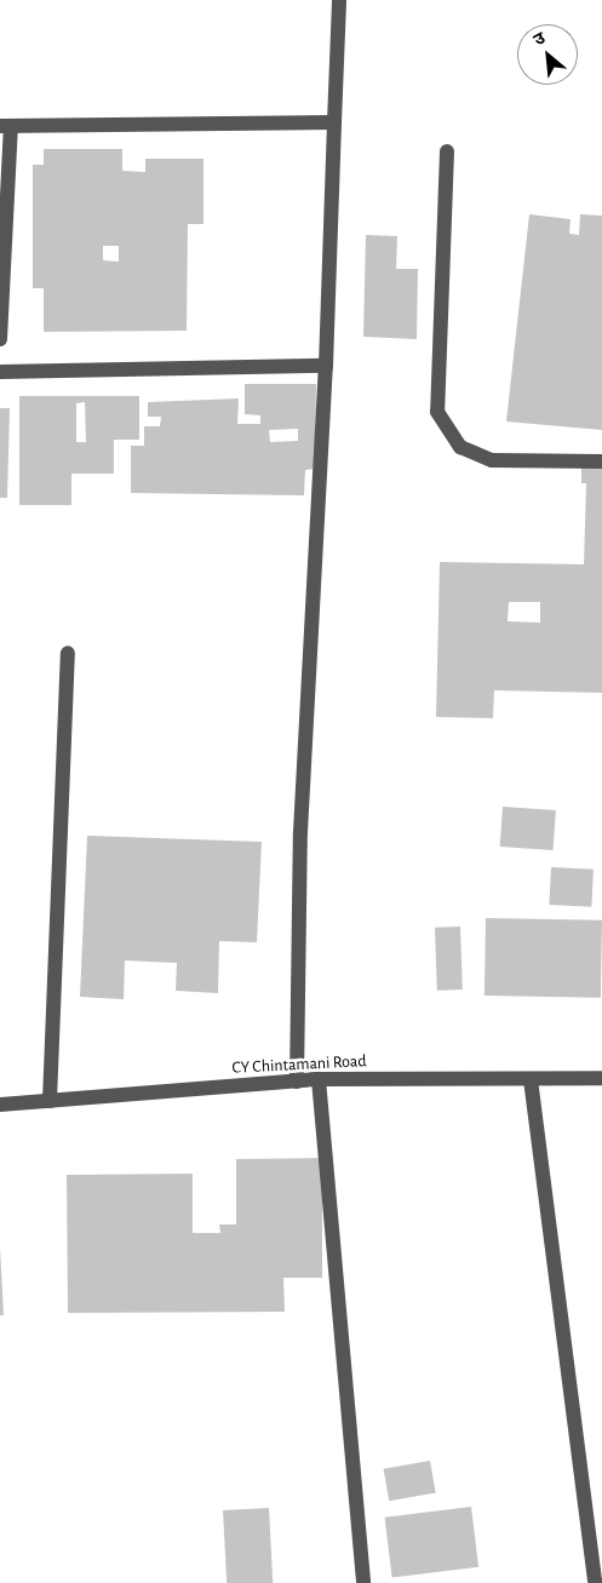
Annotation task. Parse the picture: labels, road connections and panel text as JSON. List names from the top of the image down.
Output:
{
  "streets": {
    "street": ["CY Chintamani Road"]
  },
  "north": "top left"
}
